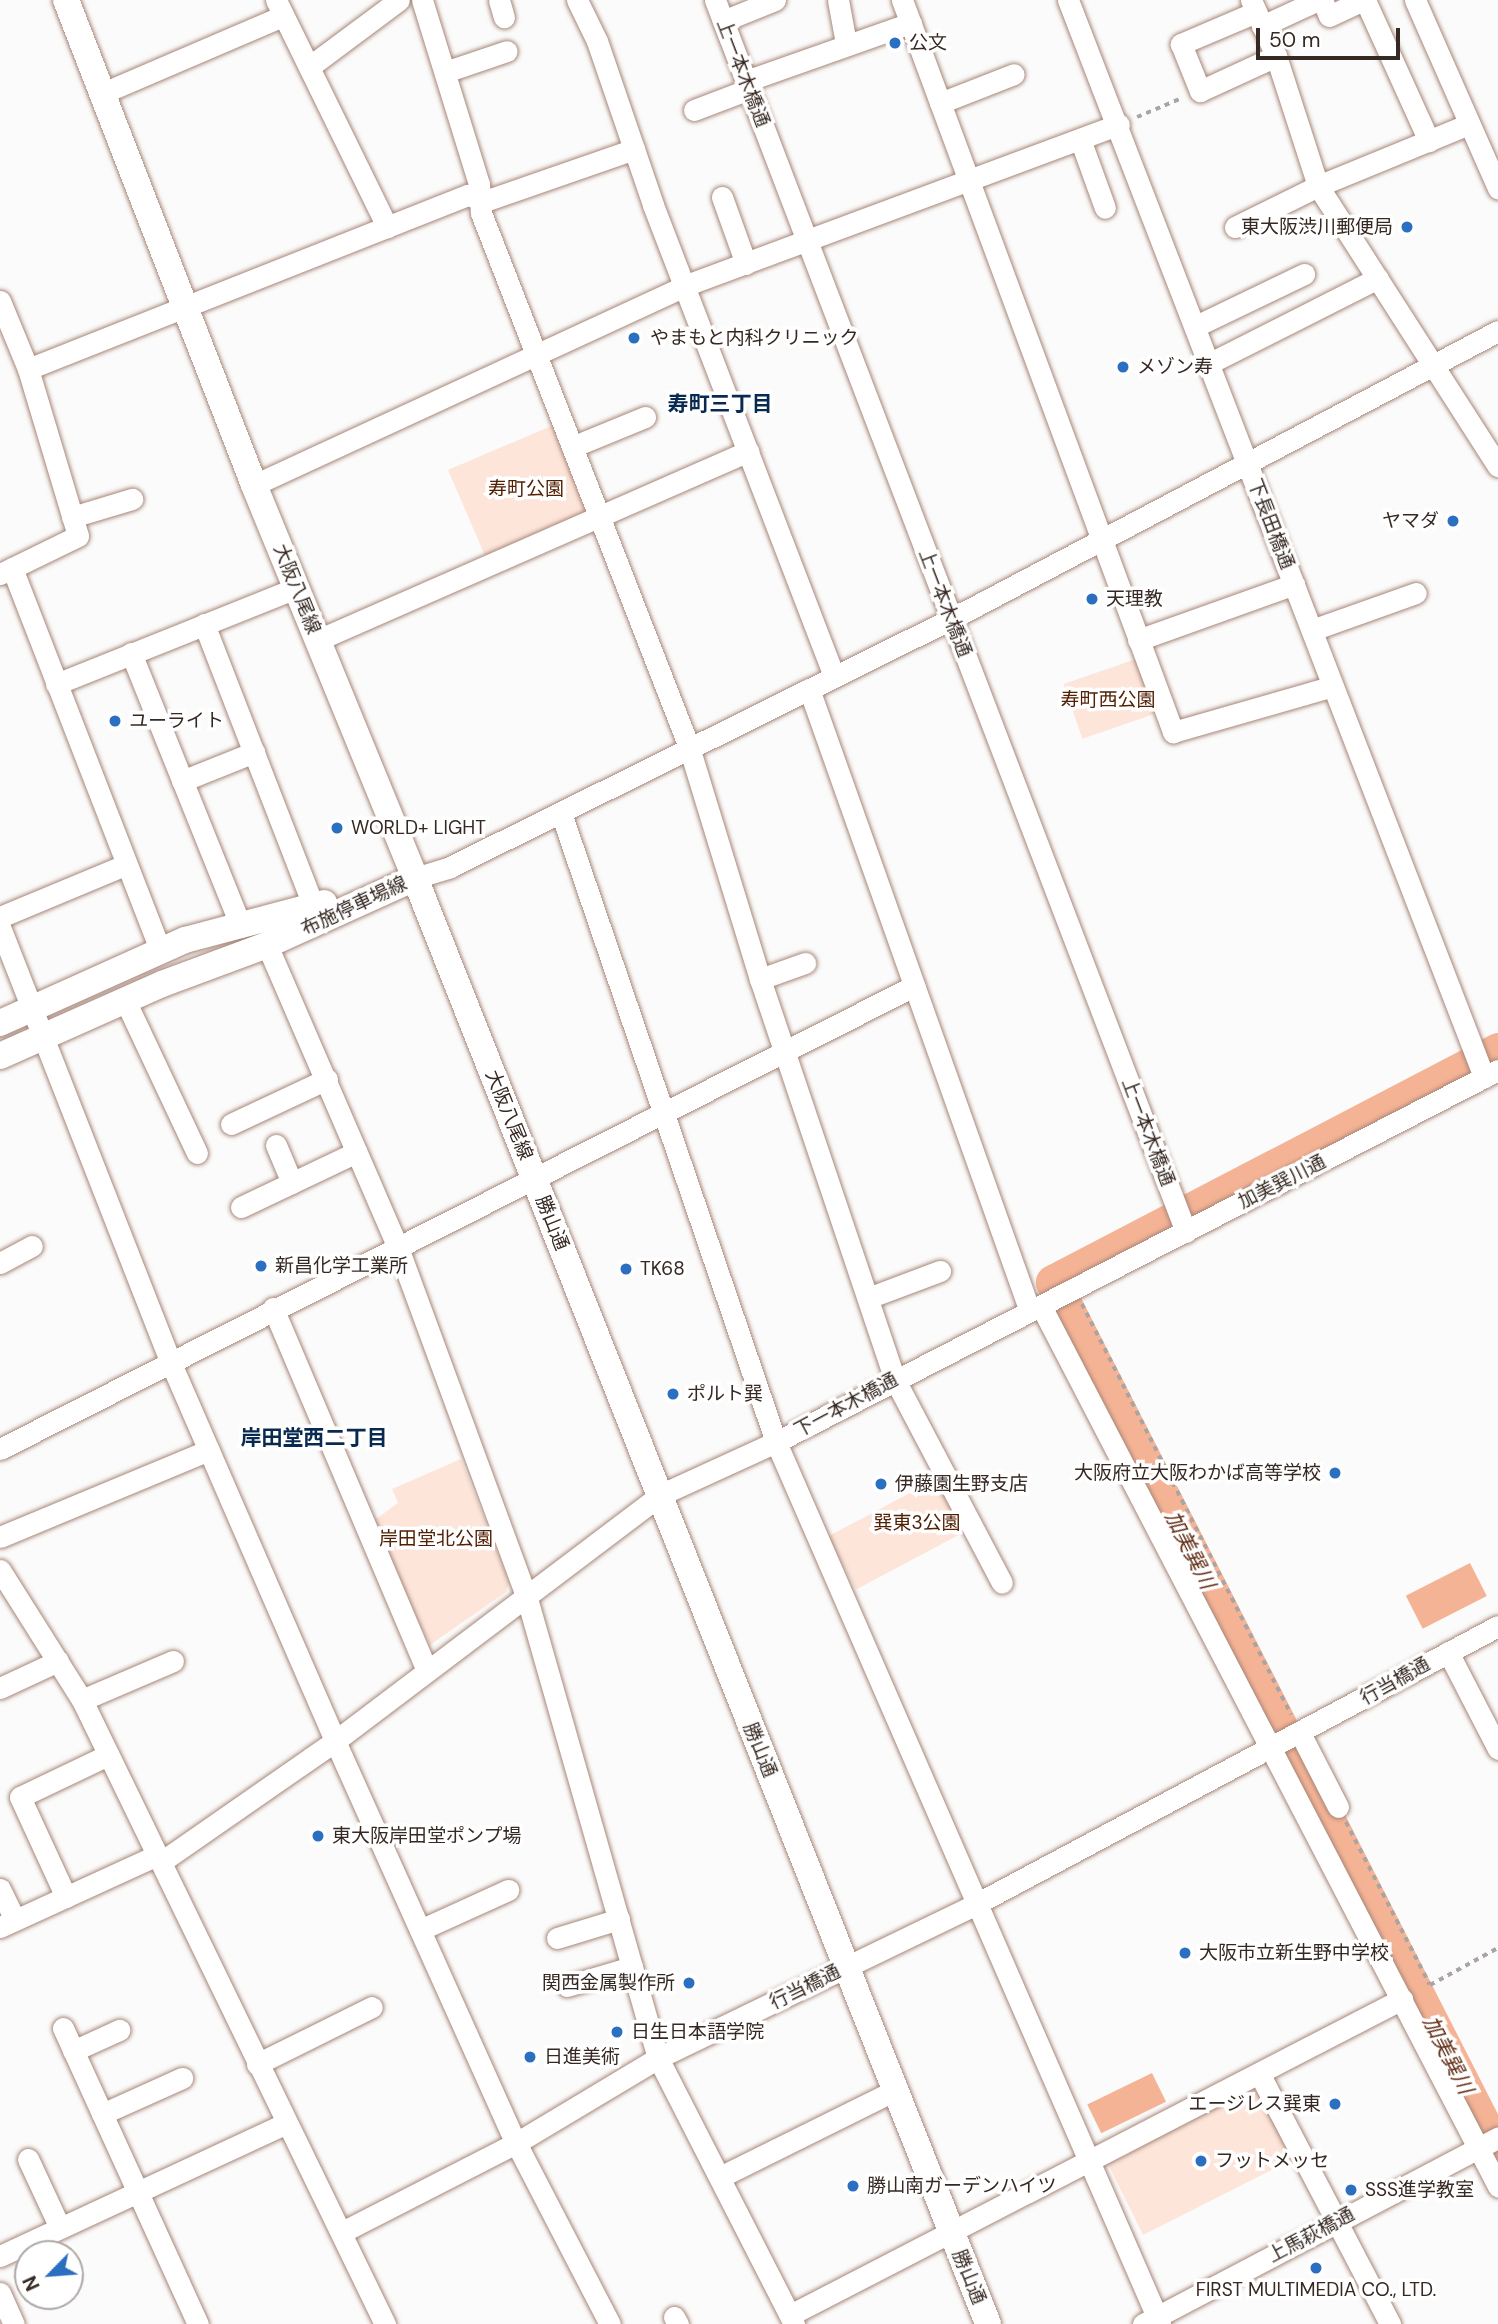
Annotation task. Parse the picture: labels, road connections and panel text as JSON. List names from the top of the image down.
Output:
{
  "streets": {
    "main road": ["大阪八尾線", "布施停車場線", "勝山通"],
    "street": [
      "上一本木橋通",
      "下長田橋通",
      "加美巽川通",
      "下一本木橋通",
      "行当橋通",
      "上馬萩橋通"
    ]
  },
  "crossings": [
    ["上一本木橋通", "加美巽川通"],
    ["下長田橋通", "加美巽川通"],
    ["大阪八尾線", "布施停車場線"],
    ["大阪八尾線", "勝山通"],
    ["加美巽川通", "下一本木橋通"],
    ["勝山通", "下一本木橋通"],
    ["勝山通", "行当橋通"]
  ],
  "districts": ["寿町三丁目", "岸田堂西二丁目"],
  "water": ["加美巽川"],
  "parks": [
    "寿町公園",
    "寿町西公園",
    "巽東3公園",
    "岸田堂北公園"
  ],
  "places": [
    "公文",
    "東大阪渋川郵便局",
    "やまもと内科クリニック",
    "メゾン寿",
    "ヤマダ",
    "天理教",
    "ユーライト",
    "WORLD+ LIGHT",
    "新昌化学工業所",
    "TK68",
    "ポルト巽",
    "大阪府立大阪わかば高等学校",
    "伊藤園生野支店",
    "東大阪岸田堂ポンプ場",
    "大阪市立新生野中学校",
    "関西金属製作所",
    "日生日本語学院",
    "日進美術",
    "エージレス巽東",
    "フットメッセ",
    "勝山南ガーデンハイツ",
    "SSS進学教室",
    "FIRST MULTIMEDIA CO., LTD."
  ],
  "scale_bar": "50 m",
  "north": "bottom left"
}
